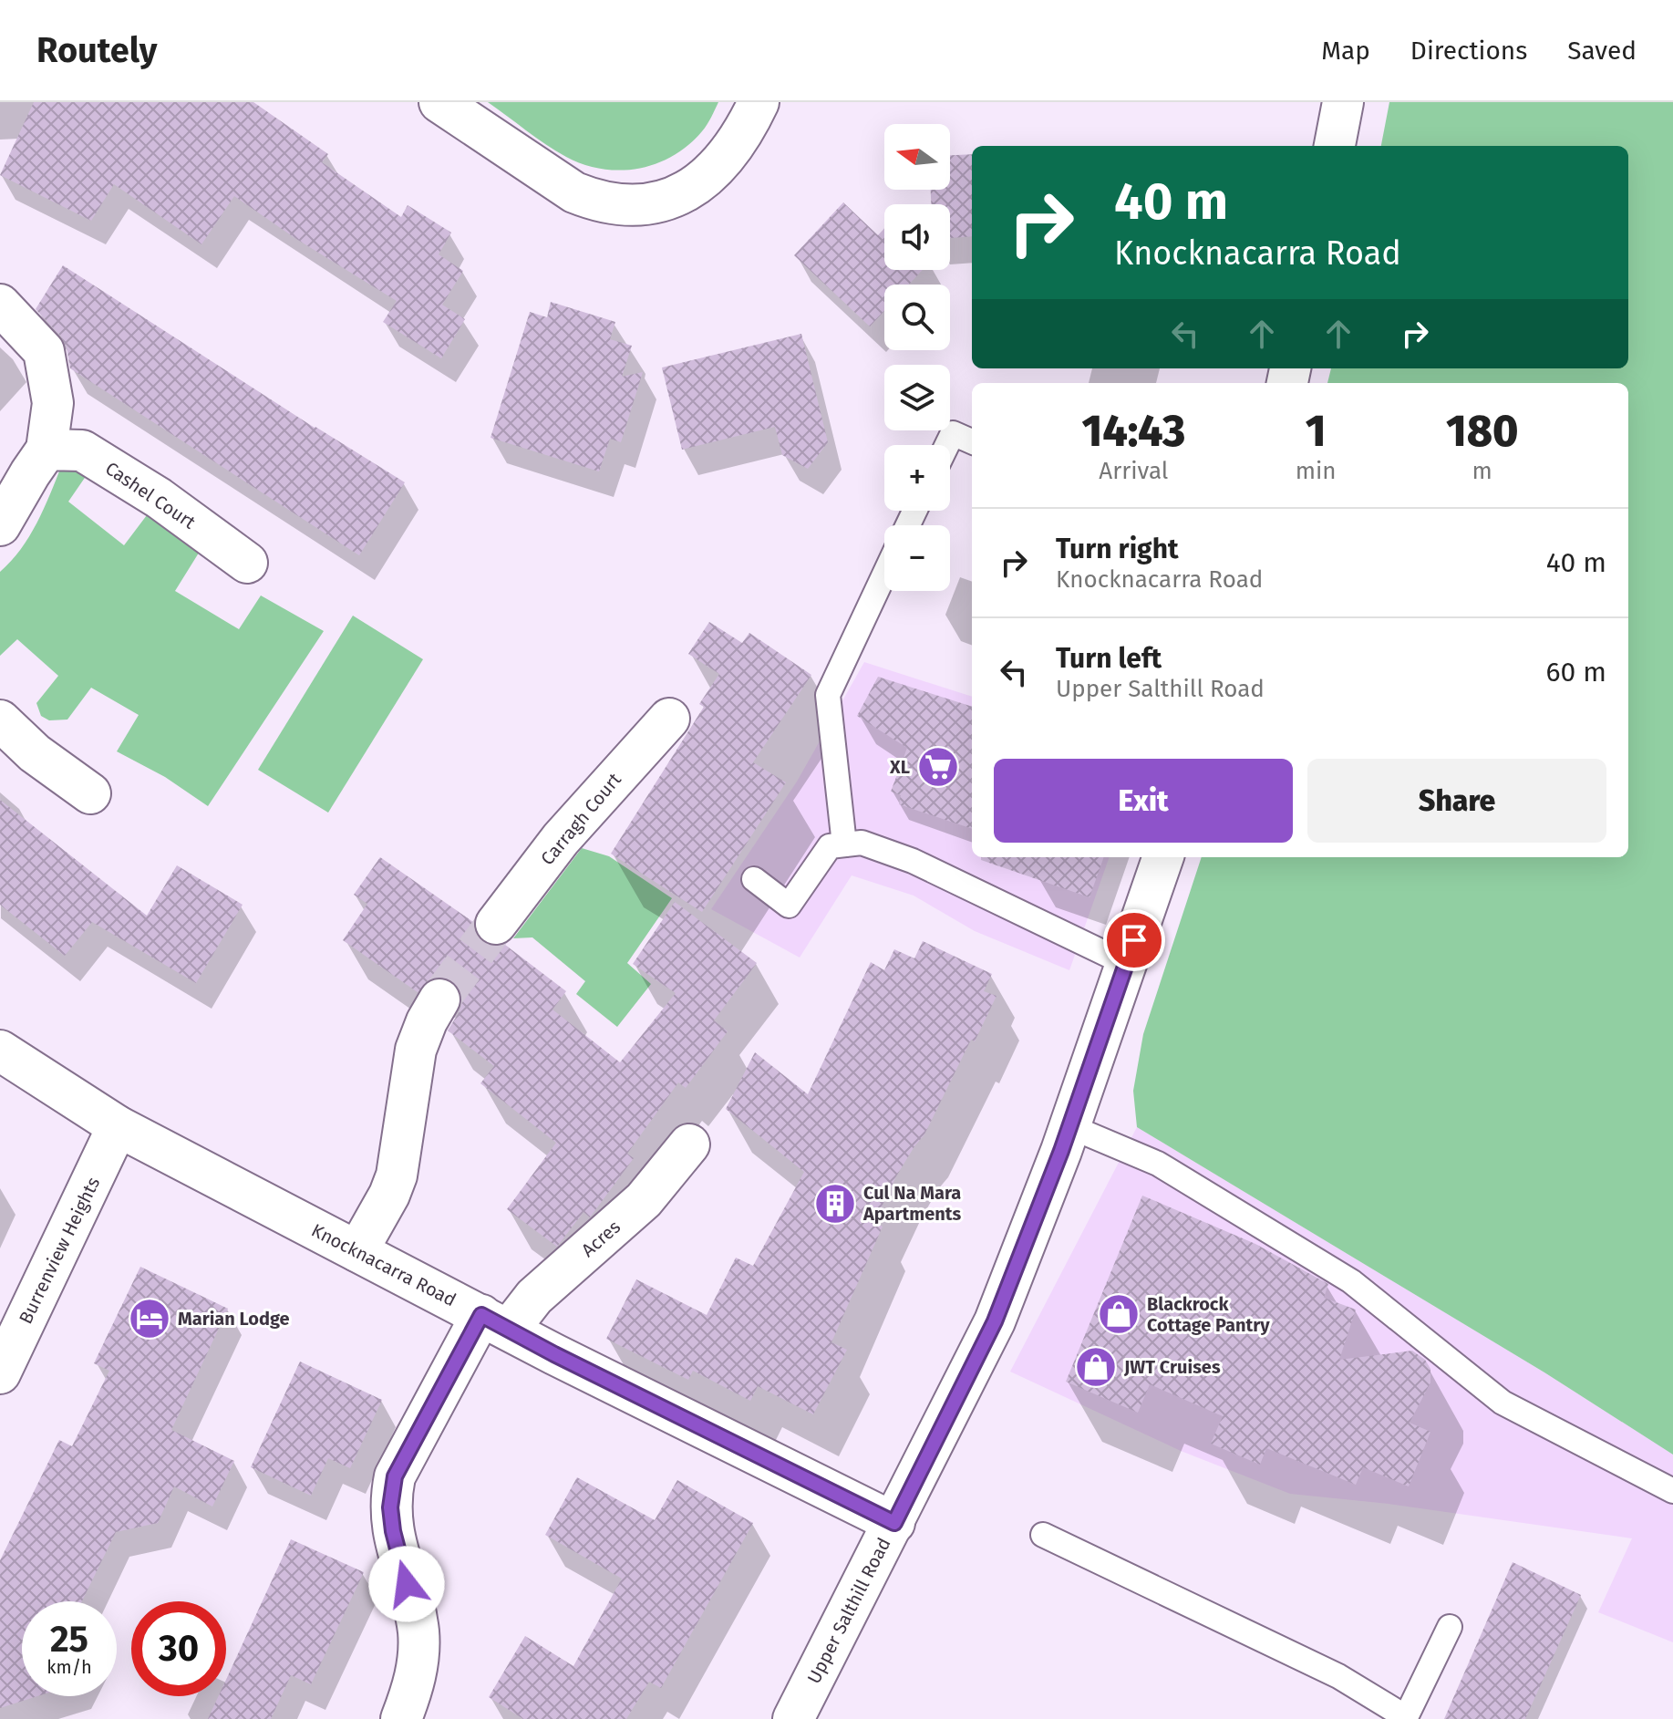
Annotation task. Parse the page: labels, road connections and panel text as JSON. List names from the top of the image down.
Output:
{
  "streets": {
    "street": [
      "Cashel Court",
      "Carragh Court",
      "Acres",
      "Burrenview Heights",
      "Knocknacarra Road",
      "Upper Salthill Road"
    ]
  },
  "crossings": [
    ["Acres", "Knocknacarra Road"],
    ["Burrenview Heights", "Knocknacarra Road"],
    ["Knocknacarra Road", "Upper Salthill Road"]
  ],
  "places": {
    "supermarket": ["XL"],
    "building": ["Cul Na Mara Apartments"],
    "shop": ["Blackrock Cottage Pantry", "JWT Cruises"],
    "hotel": ["Marian Lodge"]
  },
  "north": "left",
  "page": {
    "header": "Routely",
    "nav": ["Map", "Directions", "Saved"],
    "map_buttons": ["+", "−"],
    "turn": ["40 m", "Knocknacarra Road"],
    "eta": [
      "14:43",
      "Arrival",
      "1",
      "min",
      "180",
      "m"
    ],
    "list": [
      {
        "name": "Turn right",
        "note": "Knocknacarra Road",
        "value": "40 m"
      },
      {
        "name": "Turn left",
        "note": "Upper Salthill Road",
        "value": "60 m"
      }
    ],
    "buttons": ["Exit", "Share"],
    "speed": "25 km/h",
    "limit": "30"
  }
}
